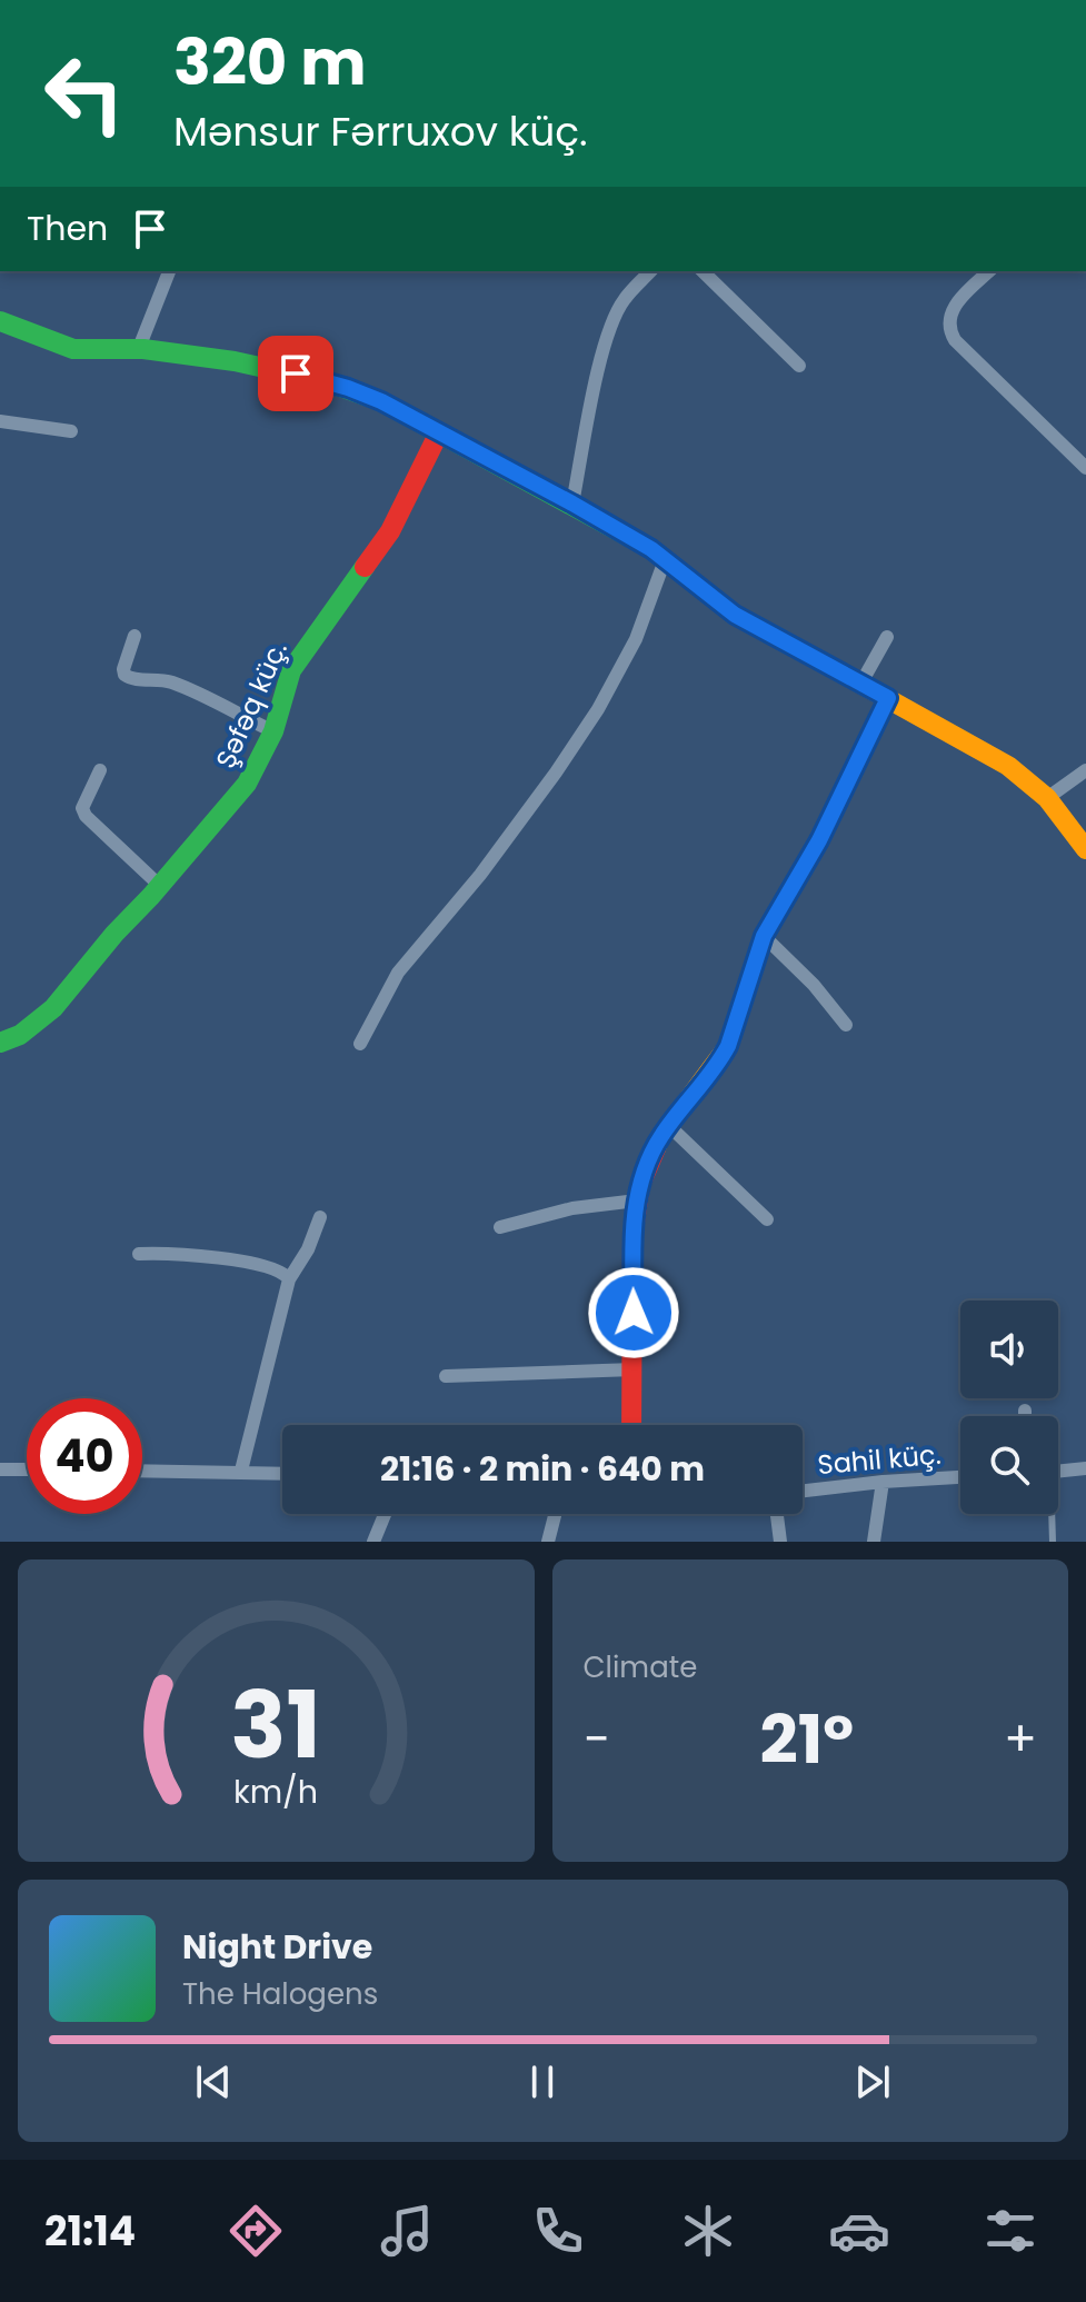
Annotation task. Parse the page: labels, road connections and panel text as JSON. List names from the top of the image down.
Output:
{
  "streets": {
    "street": ["Şəfəq küç.", "Sahil küç."]
  },
  "page": {
    "turn": ["320 m", "Mənsur Fərruxov küç."],
    "then": "Then",
    "limit": "40",
    "trip": "21:16 · 2 min · 640 m",
    "tile": "Climate",
    "heat": ["−", "21°", "+"],
    "song": ["Night Drive", "The Halogens"],
    "tabs": "21:14",
    "gauge": ["31", "km/h"]
  }
}
